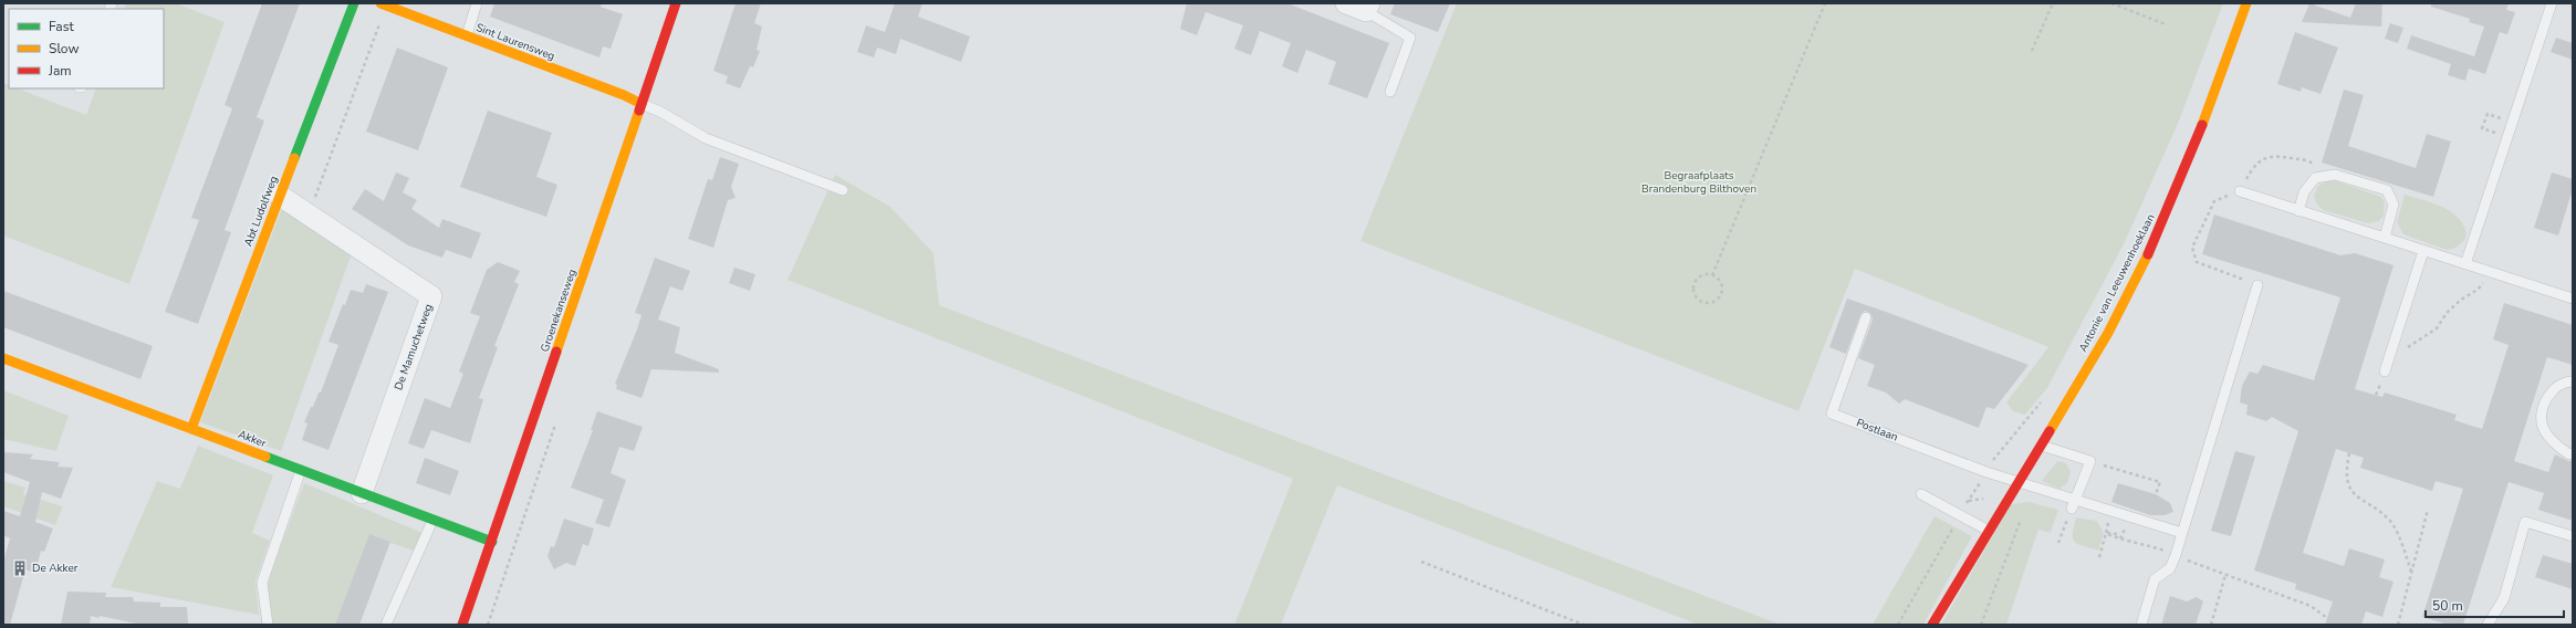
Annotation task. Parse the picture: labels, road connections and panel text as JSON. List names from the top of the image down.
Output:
{
  "streets": {
    "street": [
      "Sint Laurensweg",
      "Abt Ludolfweg",
      "Antonie van Leeuwenhoeklaan",
      "Groenekanseweg",
      "De Mamuchetweg",
      "Akker"
    ],
    "lane": ["Postlaan"]
  },
  "crossings": [
    ["Sint Laurensweg", "Groenekanseweg"],
    ["Abt Ludolfweg", "De Mamuchetweg"],
    ["Abt Ludolfweg", "Akker"],
    ["Antonie van Leeuwenhoeklaan", "Postlaan"],
    ["Groenekanseweg", "Akker"],
    ["De Mamuchetweg", "Akker"]
  ],
  "parks": ["Begraafplaats Brandenburg Bilthoven"],
  "places": {
    "building": ["De Akker"]
  },
  "legend": ["Fast", "Slow", "Jam"],
  "scale_bar": "50 m"
}
